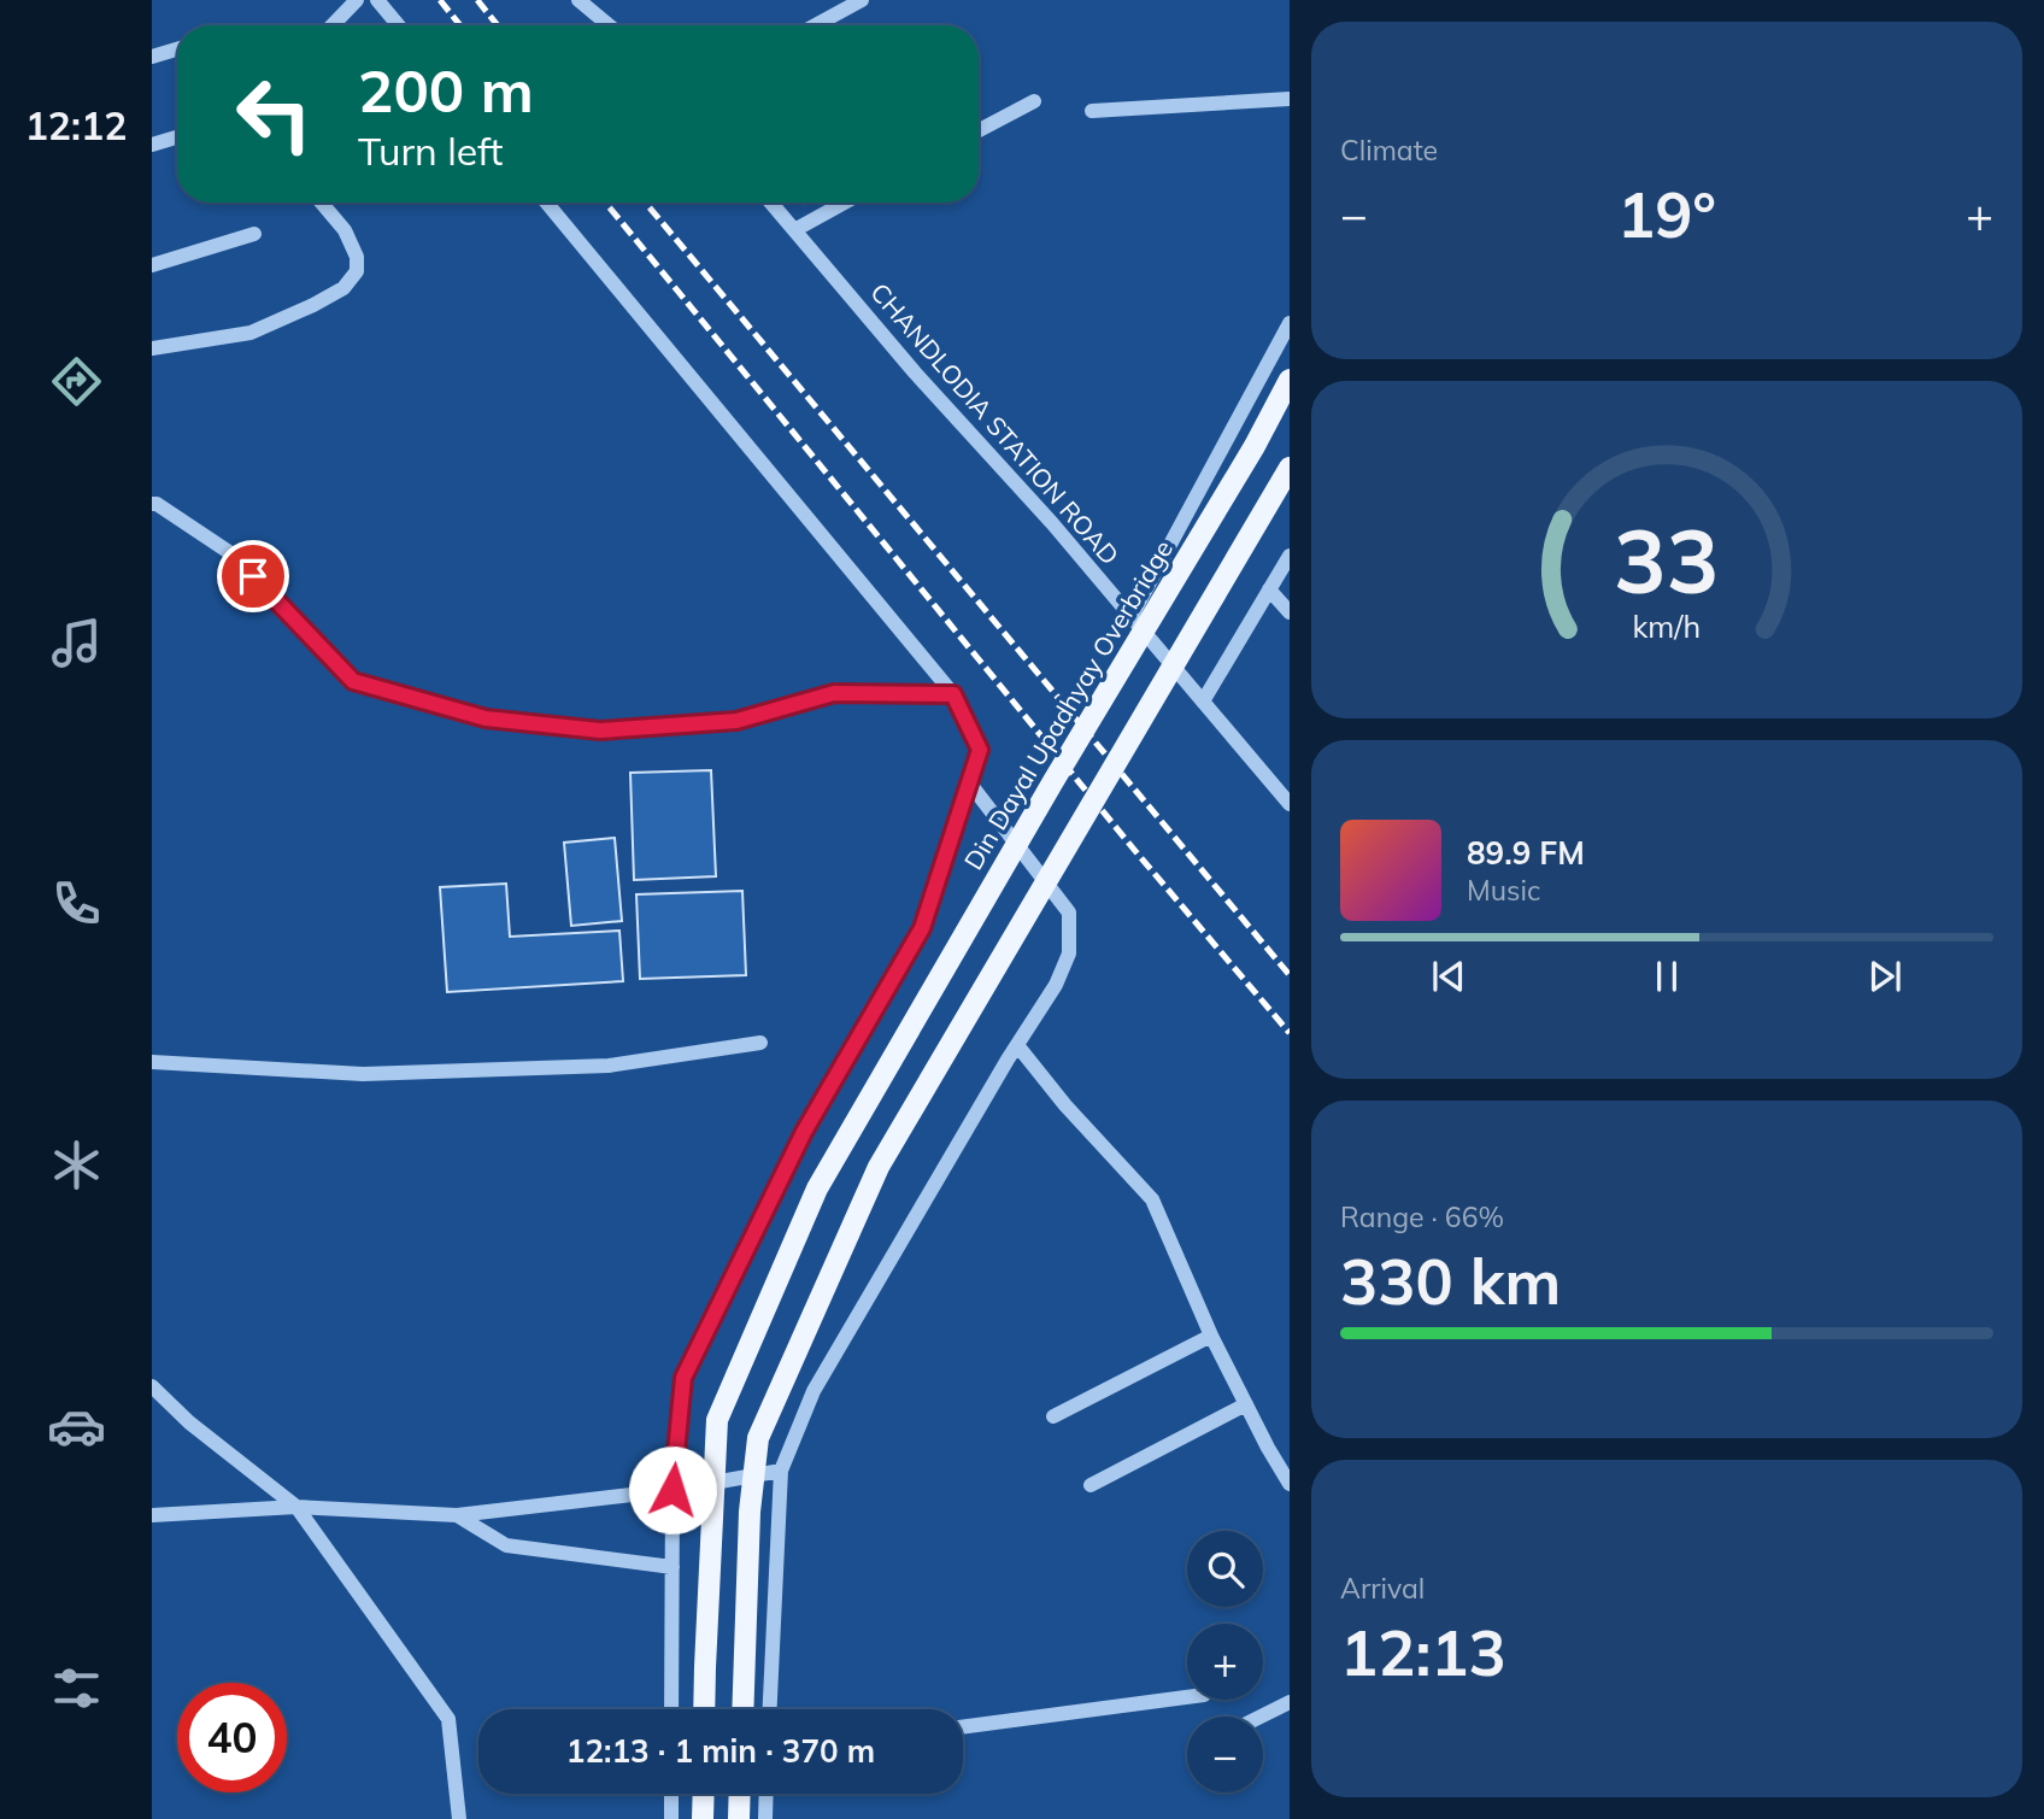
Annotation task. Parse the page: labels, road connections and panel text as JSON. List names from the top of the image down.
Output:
{
  "streets": {
    "main road": ["Din Dayal Upadhyay Overbridge"],
    "street": ["CHANDLODIA STATION ROAD"]
  },
  "page": {
    "tabs": "12:12",
    "tile": [
      "Climate",
      ["Range · 66%", "330 km"],
      ["Arrival", "12:13"]
    ],
    "turn": ["200 m", "Turn left"],
    "heat": ["−", "19°", "+"],
    "song": ["89.9 FM", "Music"],
    "map_buttons": ["+", "−"],
    "limit": "40",
    "trip": "12:13 · 1 min · 370 m",
    "gauge": ["33", "km/h"]
  }
}
